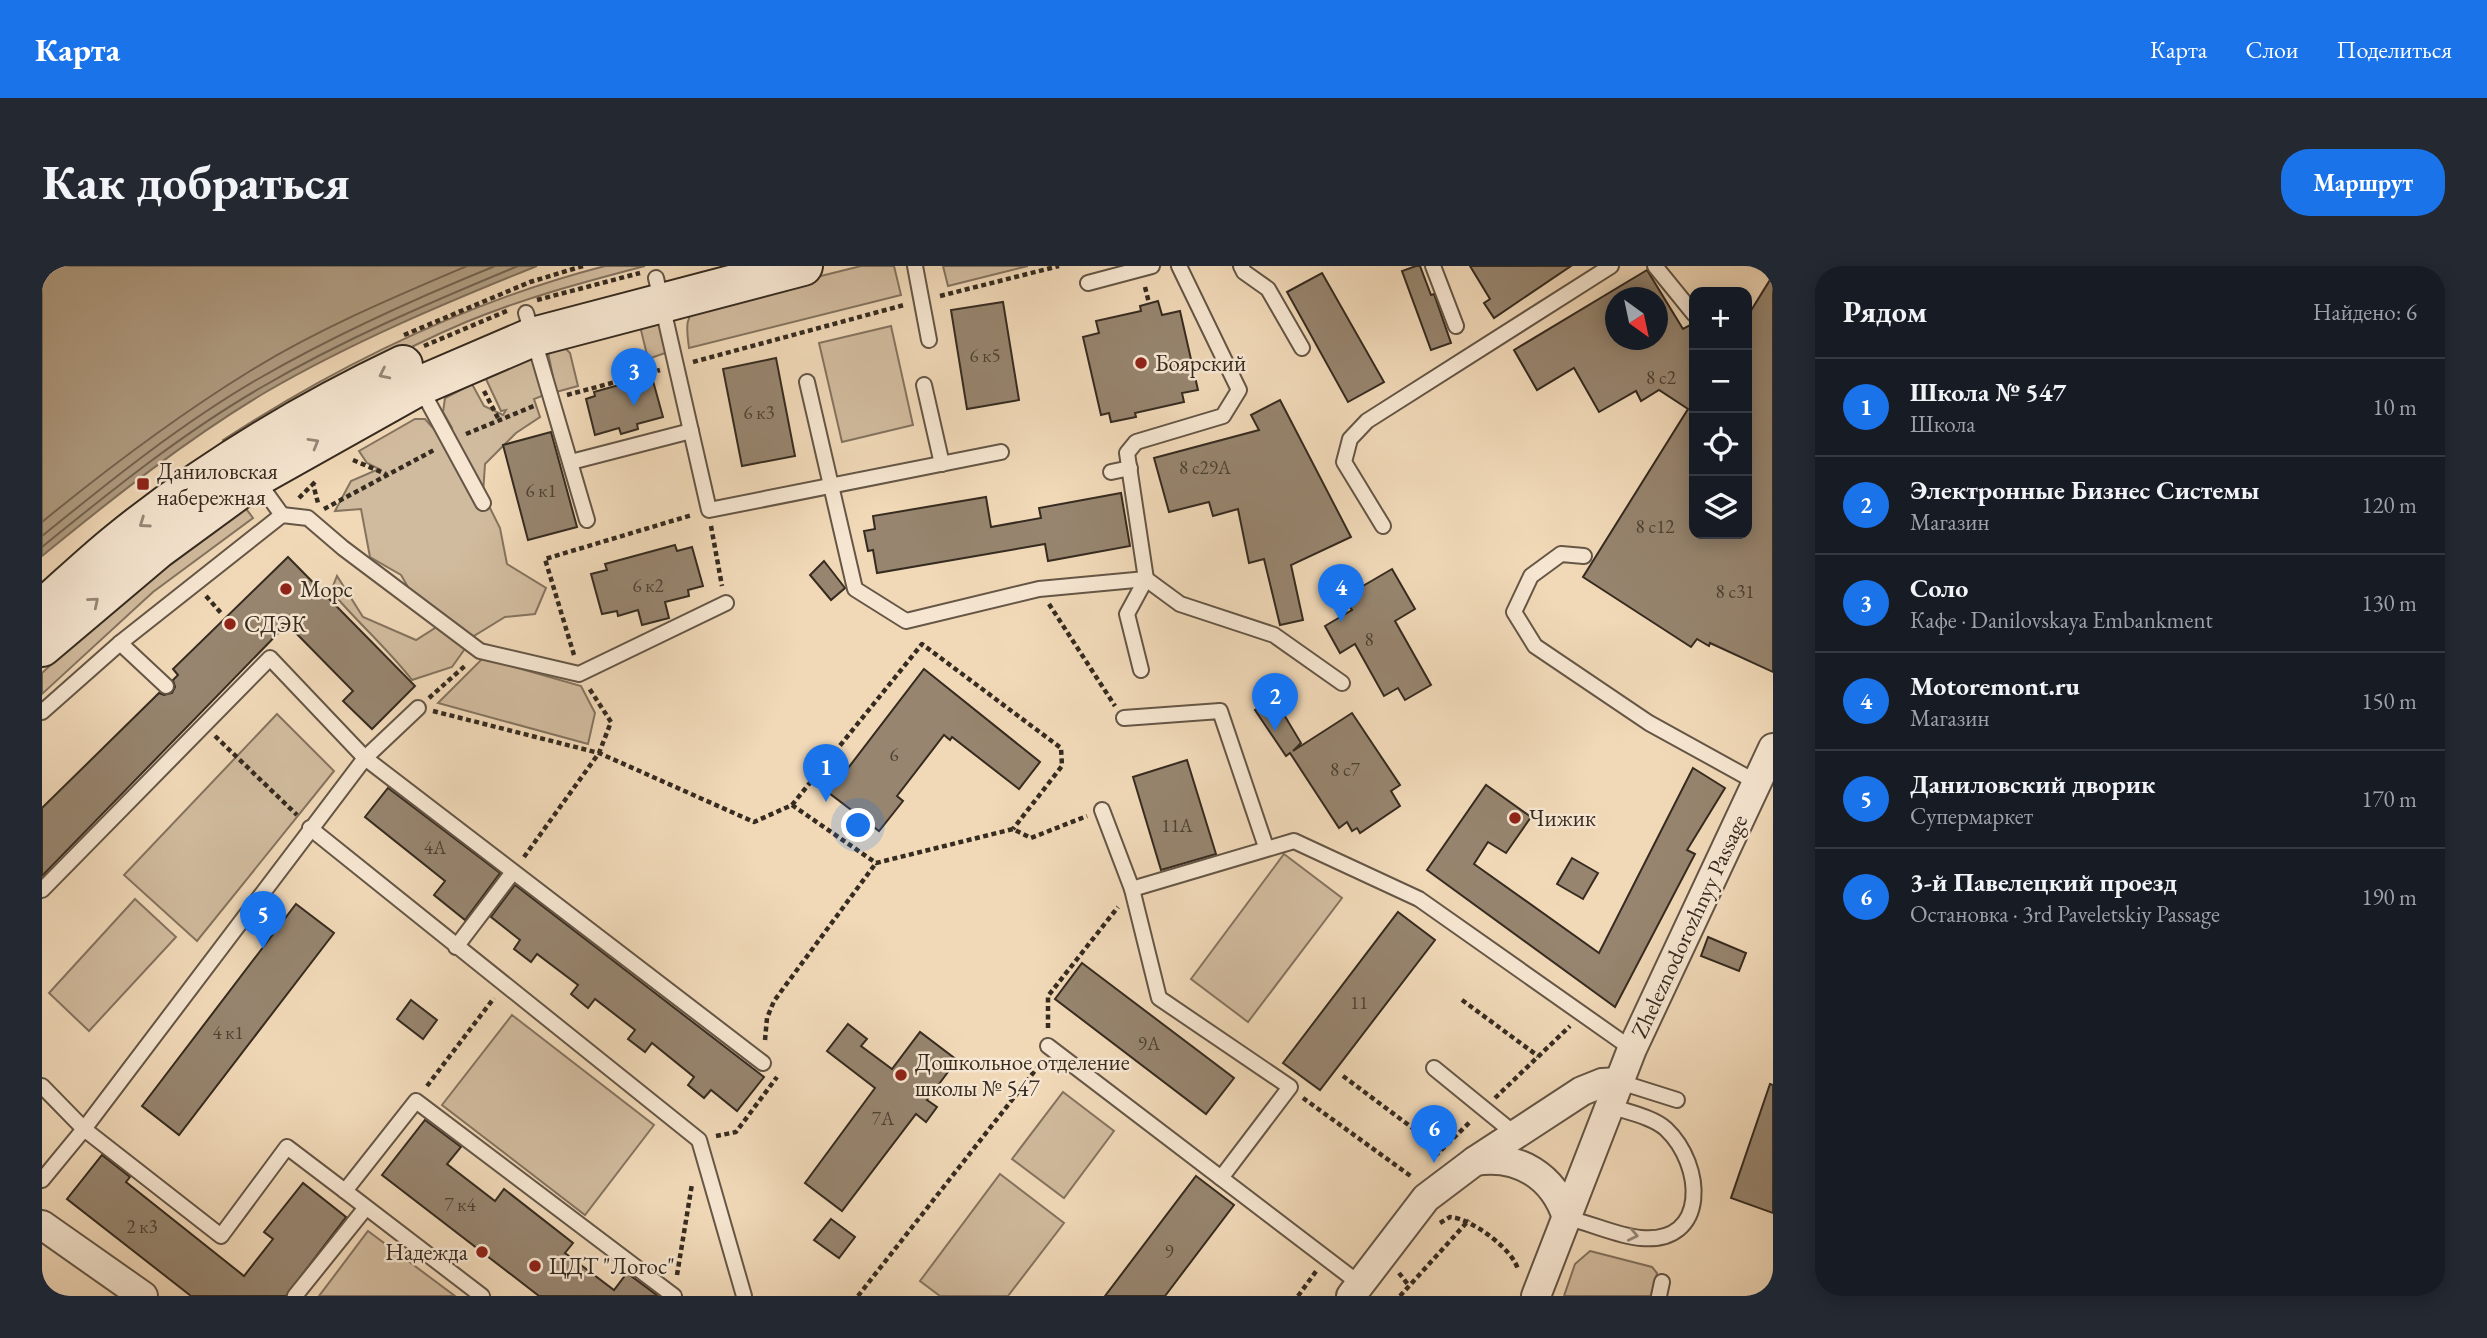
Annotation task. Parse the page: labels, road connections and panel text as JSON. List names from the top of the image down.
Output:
{
  "streets": {
    "street": ["Zheleznodorozhnyy Passage"]
  },
  "places": {
    "other": [
      "Боярский",
      "Морс",
      "СДЭК",
      "Чижик",
      "Дошкольное отделение школы № 547",
      "Надежда",
      "ЦДТ \"Логос\""
    ],
    "transit": ["Даниловская набережная"]
  },
  "house_numbers": [
    "6 к5",
    "8 с2",
    "6 к3",
    "8 с29А",
    "6 к1",
    "8 с12",
    "6 к2",
    "8 с31",
    "8",
    "6",
    "8 с7",
    "11А",
    "4А",
    "11",
    "4 к1",
    "9А",
    "7А",
    "7 к4",
    "2 к3",
    "9"
  ],
  "north": "bottom right",
  "page": {
    "header": "Карта",
    "nav": ["Карта", "Слои", "Поделиться"],
    "buttons": "Маршрут",
    "title": "Как добраться",
    "heading": ["Рядом", "Найдено: 6"],
    "map_buttons": ["+", "−"],
    "pins": [
      "3",
      "4",
      "2",
      "1",
      "5",
      "6"
    ],
    "list": [
      {
        "mark": "1",
        "name": "Школа № 547",
        "note": "Школа",
        "value": "10 m"
      },
      {
        "mark": "2",
        "name": "Электронные Бизнес Системы",
        "note": "Магазин",
        "value": "120 m"
      },
      {
        "mark": "3",
        "name": "Соло",
        "note": "Кафе · Danilovskaya Embankment",
        "value": "130 m"
      },
      {
        "mark": "4",
        "name": "Motoremont.ru",
        "note": "Магазин",
        "value": "150 m"
      },
      {
        "mark": "5",
        "name": "Даниловский дворик",
        "note": "Супермаркет",
        "value": "170 m"
      },
      {
        "mark": "6",
        "name": "3-й Павелецкий проезд",
        "note": "Остановка · 3rd Paveletskiy Passage",
        "value": "190 m"
      }
    ]
  }
}
